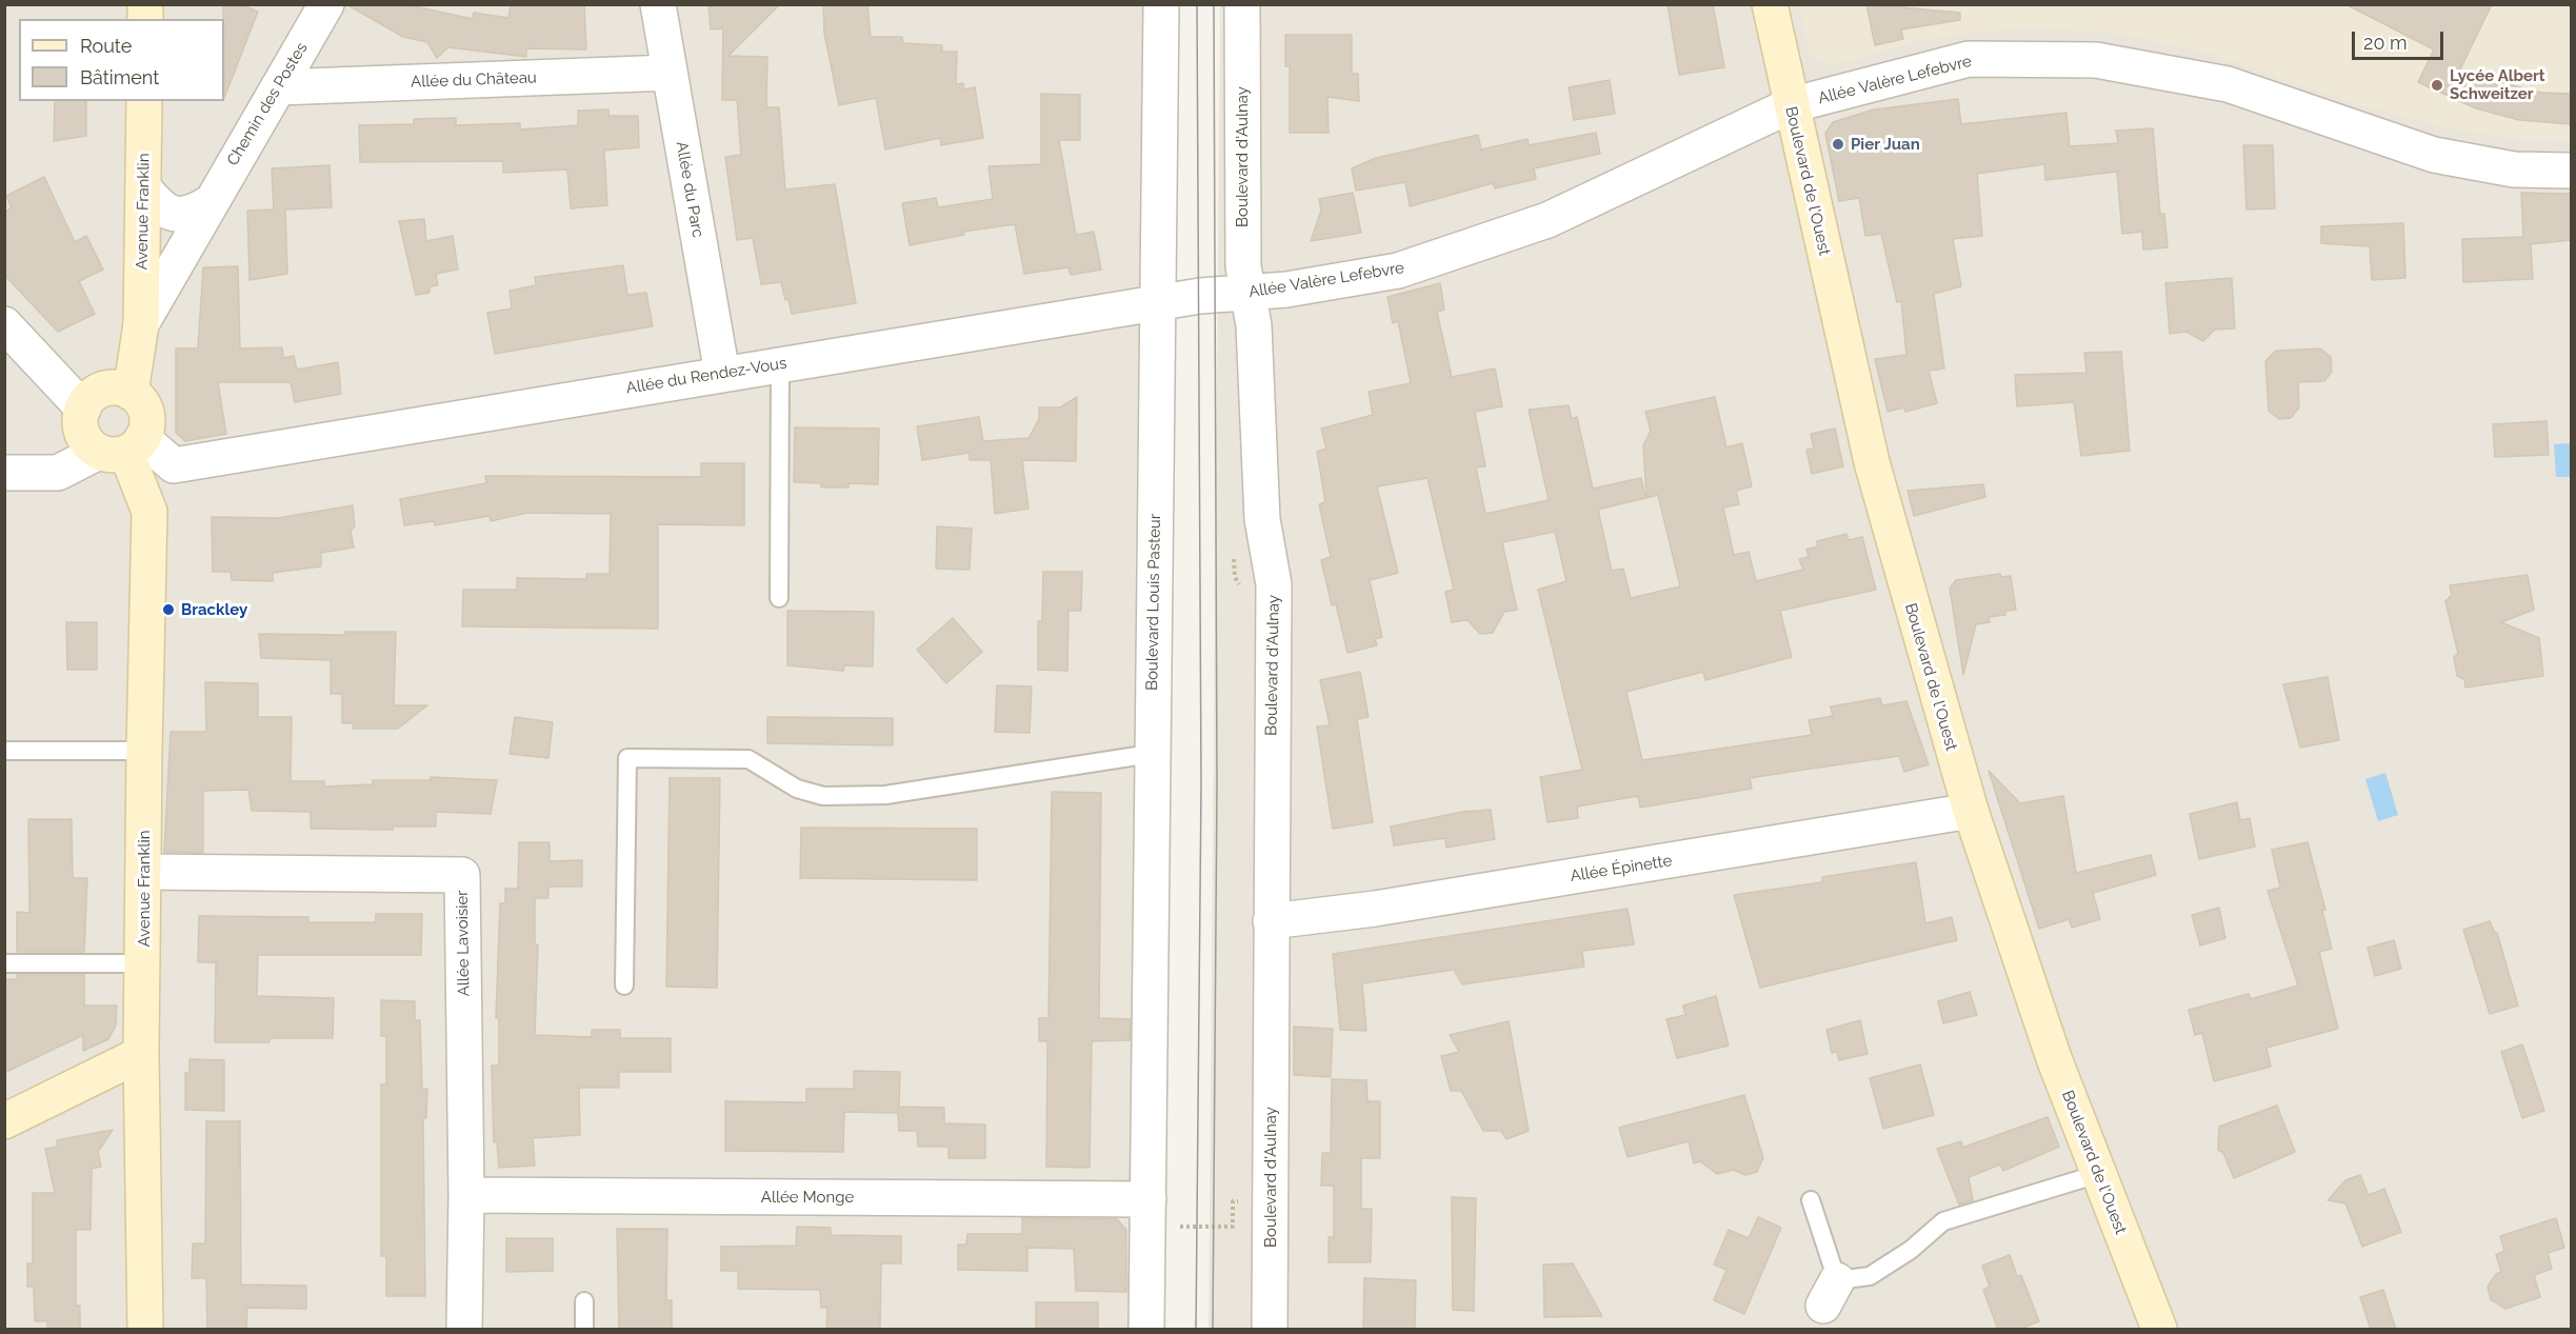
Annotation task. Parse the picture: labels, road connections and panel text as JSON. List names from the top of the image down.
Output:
{
  "streets": {
    "street": [
      "Allée du Château",
      "Allée Valère Lefebvre",
      "Chemin des Postes",
      "Boulevard d'Aulnay",
      "Boulevard de l'Ouest",
      "Allée du Parc",
      "Avenue Franklin",
      "Allée du Rendez-Vous",
      "Boulevard Louis Pasteur",
      "Allée Épinette",
      "Allée Lavoisier",
      "Allée Monge"
    ]
  },
  "crossings": [
    ["Allée du Château", "Chemin des Postes"],
    ["Allée du Château", "Allée du Parc"],
    ["Allée Valère Lefebvre", "Boulevard d'Aulnay"],
    ["Allée Valère Lefebvre", "Boulevard de l'Ouest"],
    ["Allée Valère Lefebvre", "Allée du Rendez-Vous"],
    ["Chemin des Postes", "Avenue Franklin"],
    ["Boulevard d'Aulnay", "Allée du Rendez-Vous"],
    ["Boulevard d'Aulnay", "Allée Épinette"],
    ["Boulevard de l'Ouest", "Allée Épinette"],
    ["Allée du Parc", "Allée du Rendez-Vous"],
    ["Avenue Franklin", "Allée Lavoisier"],
    ["Allée du Rendez-Vous", "Boulevard Louis Pasteur"],
    ["Boulevard Louis Pasteur", "Allée Monge"],
    ["Allée Lavoisier", "Allée Monge"]
  ],
  "places": ["Lycée Albert Schweitzer", "Pier Juan", "Brackley"],
  "legend": ["Route", "Bâtiment"],
  "scale_bar": "20 m"
}
